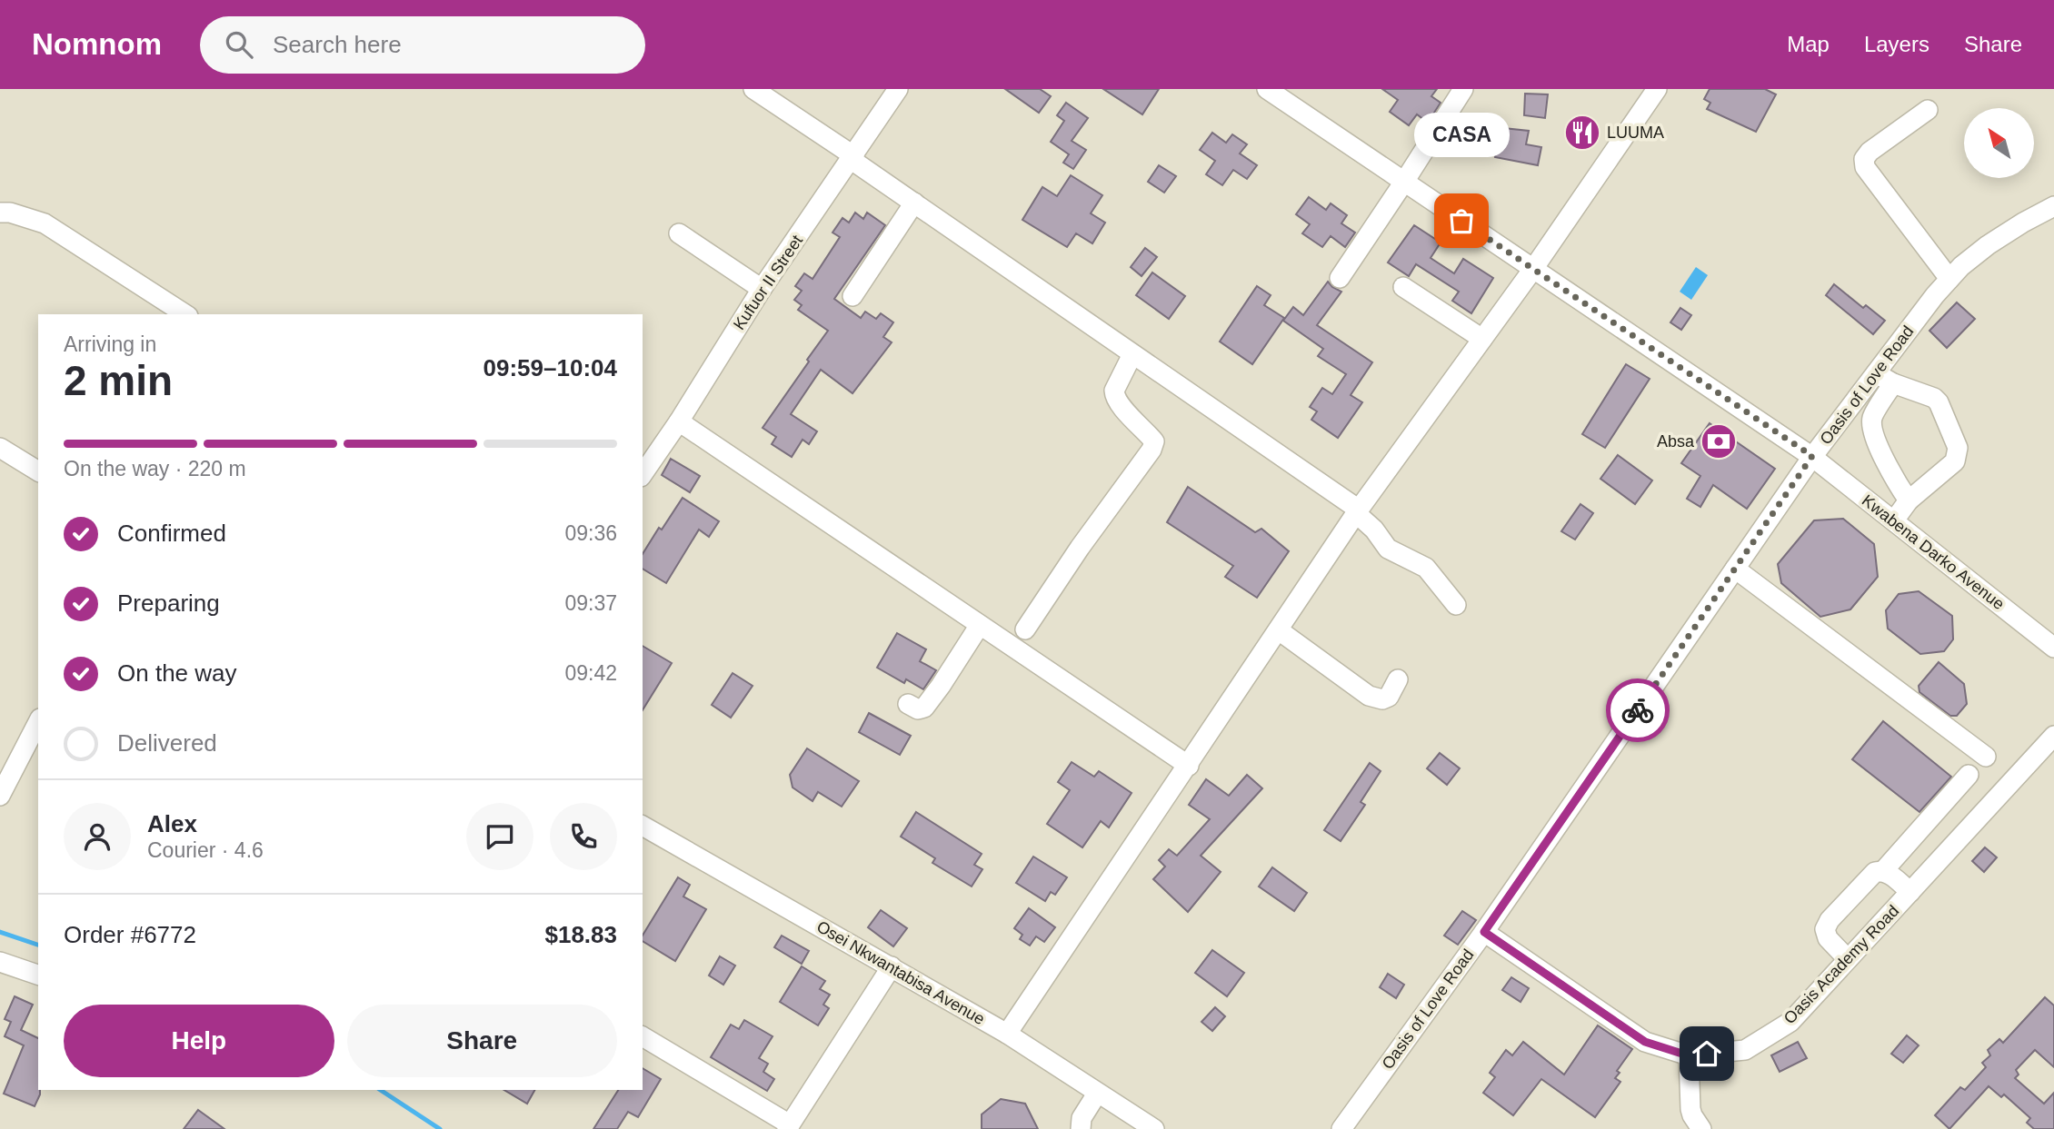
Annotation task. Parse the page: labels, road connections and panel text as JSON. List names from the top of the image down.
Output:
{
  "streets": {
    "street": [
      "Kufuor II Street",
      "Oasis of Love Road",
      "Kwabena Darko Avenue",
      "Oasis Academy Road",
      "Osei Nkwantabisa Avenue"
    ]
  },
  "crossings": [
    ["Oasis of Love Road", "Kwabena Darko Avenue"],
    ["Oasis of Love Road", "Oasis Academy Road"]
  ],
  "places": {
    "restaurant": ["LUUMA"],
    "other": ["CASA"],
    "bank": ["Absa"]
  },
  "north": "top left",
  "page": {
    "header": "Nomnom",
    "search": "Search here",
    "nav": ["Map", "Layers", "Share"],
    "bubble": "CASA",
    "heading": ["2 min", "Arriving in", "09:59–10:04"],
    "panel": [
      "Alex",
      "Courier · 4.6",
      "Order #6772",
      "$18.83"
    ],
    "bar": "On the way · 220 m",
    "list": [
      ["Confirmed", "09:36"],
      ["Preparing", "09:37"],
      ["On the way", "09:42"],
      "Delivered"
    ],
    "buttons": ["Help", "Share"]
  }
}
